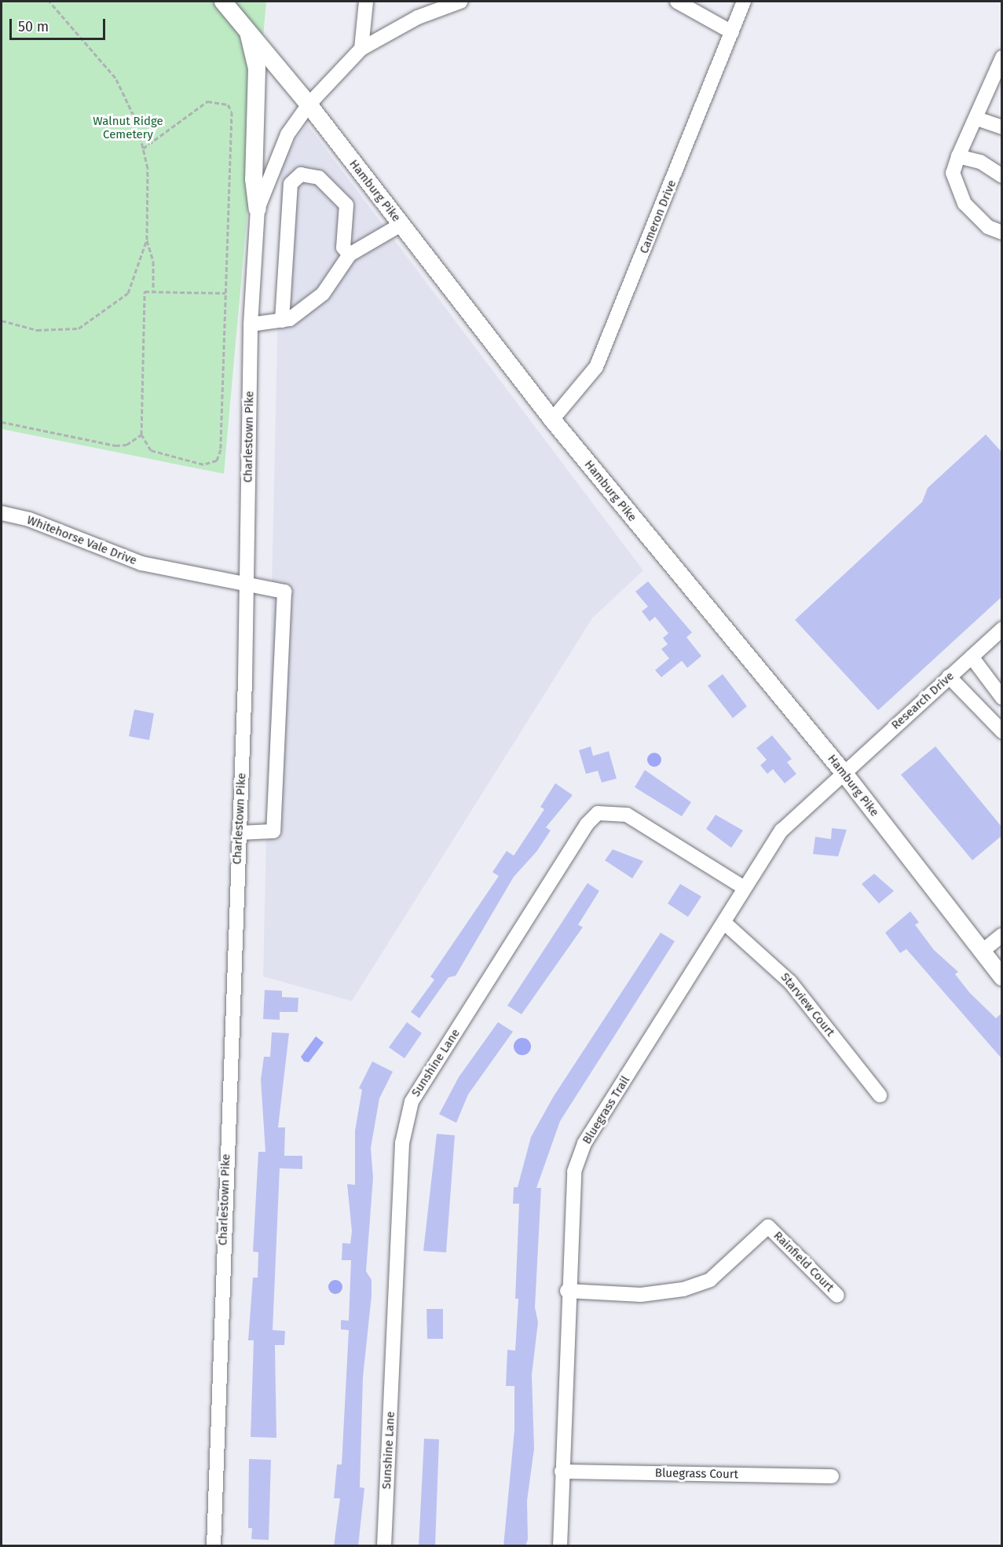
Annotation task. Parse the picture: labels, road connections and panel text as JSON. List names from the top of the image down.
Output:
{
  "streets": {
    "main road": ["Hamburg Pike"],
    "street": [
      "Cameron Drive",
      "Charlestown Pike",
      "Whitehorse Vale Drive",
      "Research Drive",
      "Starview Court",
      "Sunshine Lane",
      "Bluegrass Trail",
      "Rainfield Court",
      "Bluegrass Court"
    ]
  },
  "crossings": [
    ["Hamburg Pike", "Cameron Drive"],
    ["Hamburg Pike", "Charlestown Pike"],
    ["Hamburg Pike", "Research Drive"],
    ["Hamburg Pike", "Bluegrass Trail"],
    ["Charlestown Pike", "Whitehorse Vale Drive"],
    ["Research Drive", "Bluegrass Trail"],
    ["Starview Court", "Bluegrass Trail"],
    ["Sunshine Lane", "Bluegrass Trail"],
    ["Bluegrass Trail", "Rainfield Court"],
    ["Bluegrass Trail", "Bluegrass Court"]
  ],
  "parks": ["Walnut Ridge Cemetery"],
  "scale_bar": "50 m"
}
